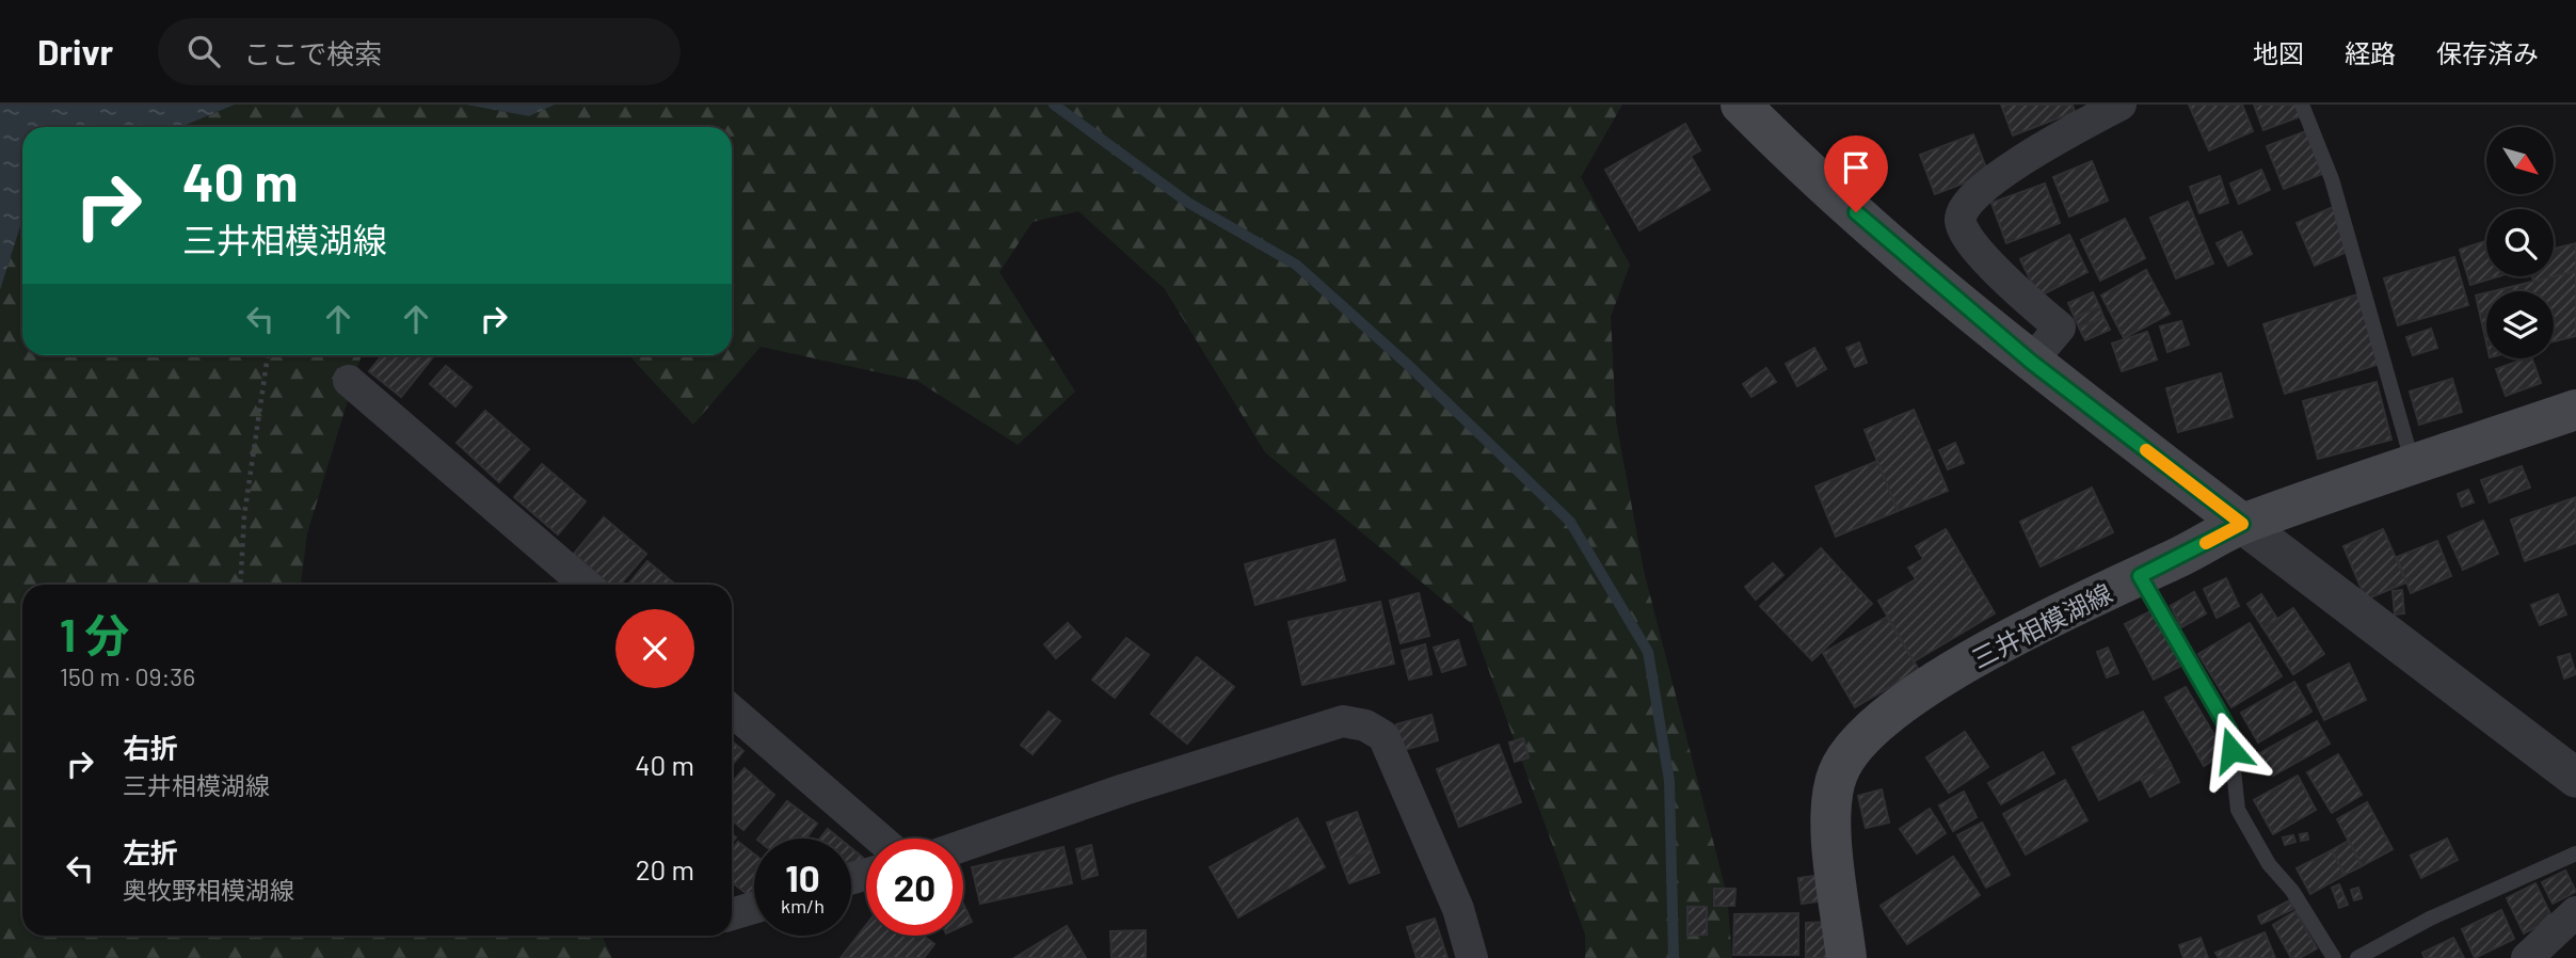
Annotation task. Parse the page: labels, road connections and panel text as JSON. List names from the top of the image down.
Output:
{
  "streets": {
    "main road": ["三井相模湖線"]
  },
  "north": "bottom right",
  "page": {
    "header": "Drivr",
    "search": "ここで検索",
    "nav": ["地図", "経路", "保存済み"],
    "turn": ["40 m", "三井相模湖線"],
    "heading": ["1 分", "150 m · 09:36"],
    "list": [
      {
        "name": "右折",
        "note": "三井相模湖線",
        "value": "40 m"
      },
      {
        "name": "左折",
        "note": "奥牧野相模湖線",
        "value": "20 m"
      }
    ],
    "speed": "10 km/h",
    "limit": "20"
  }
}
